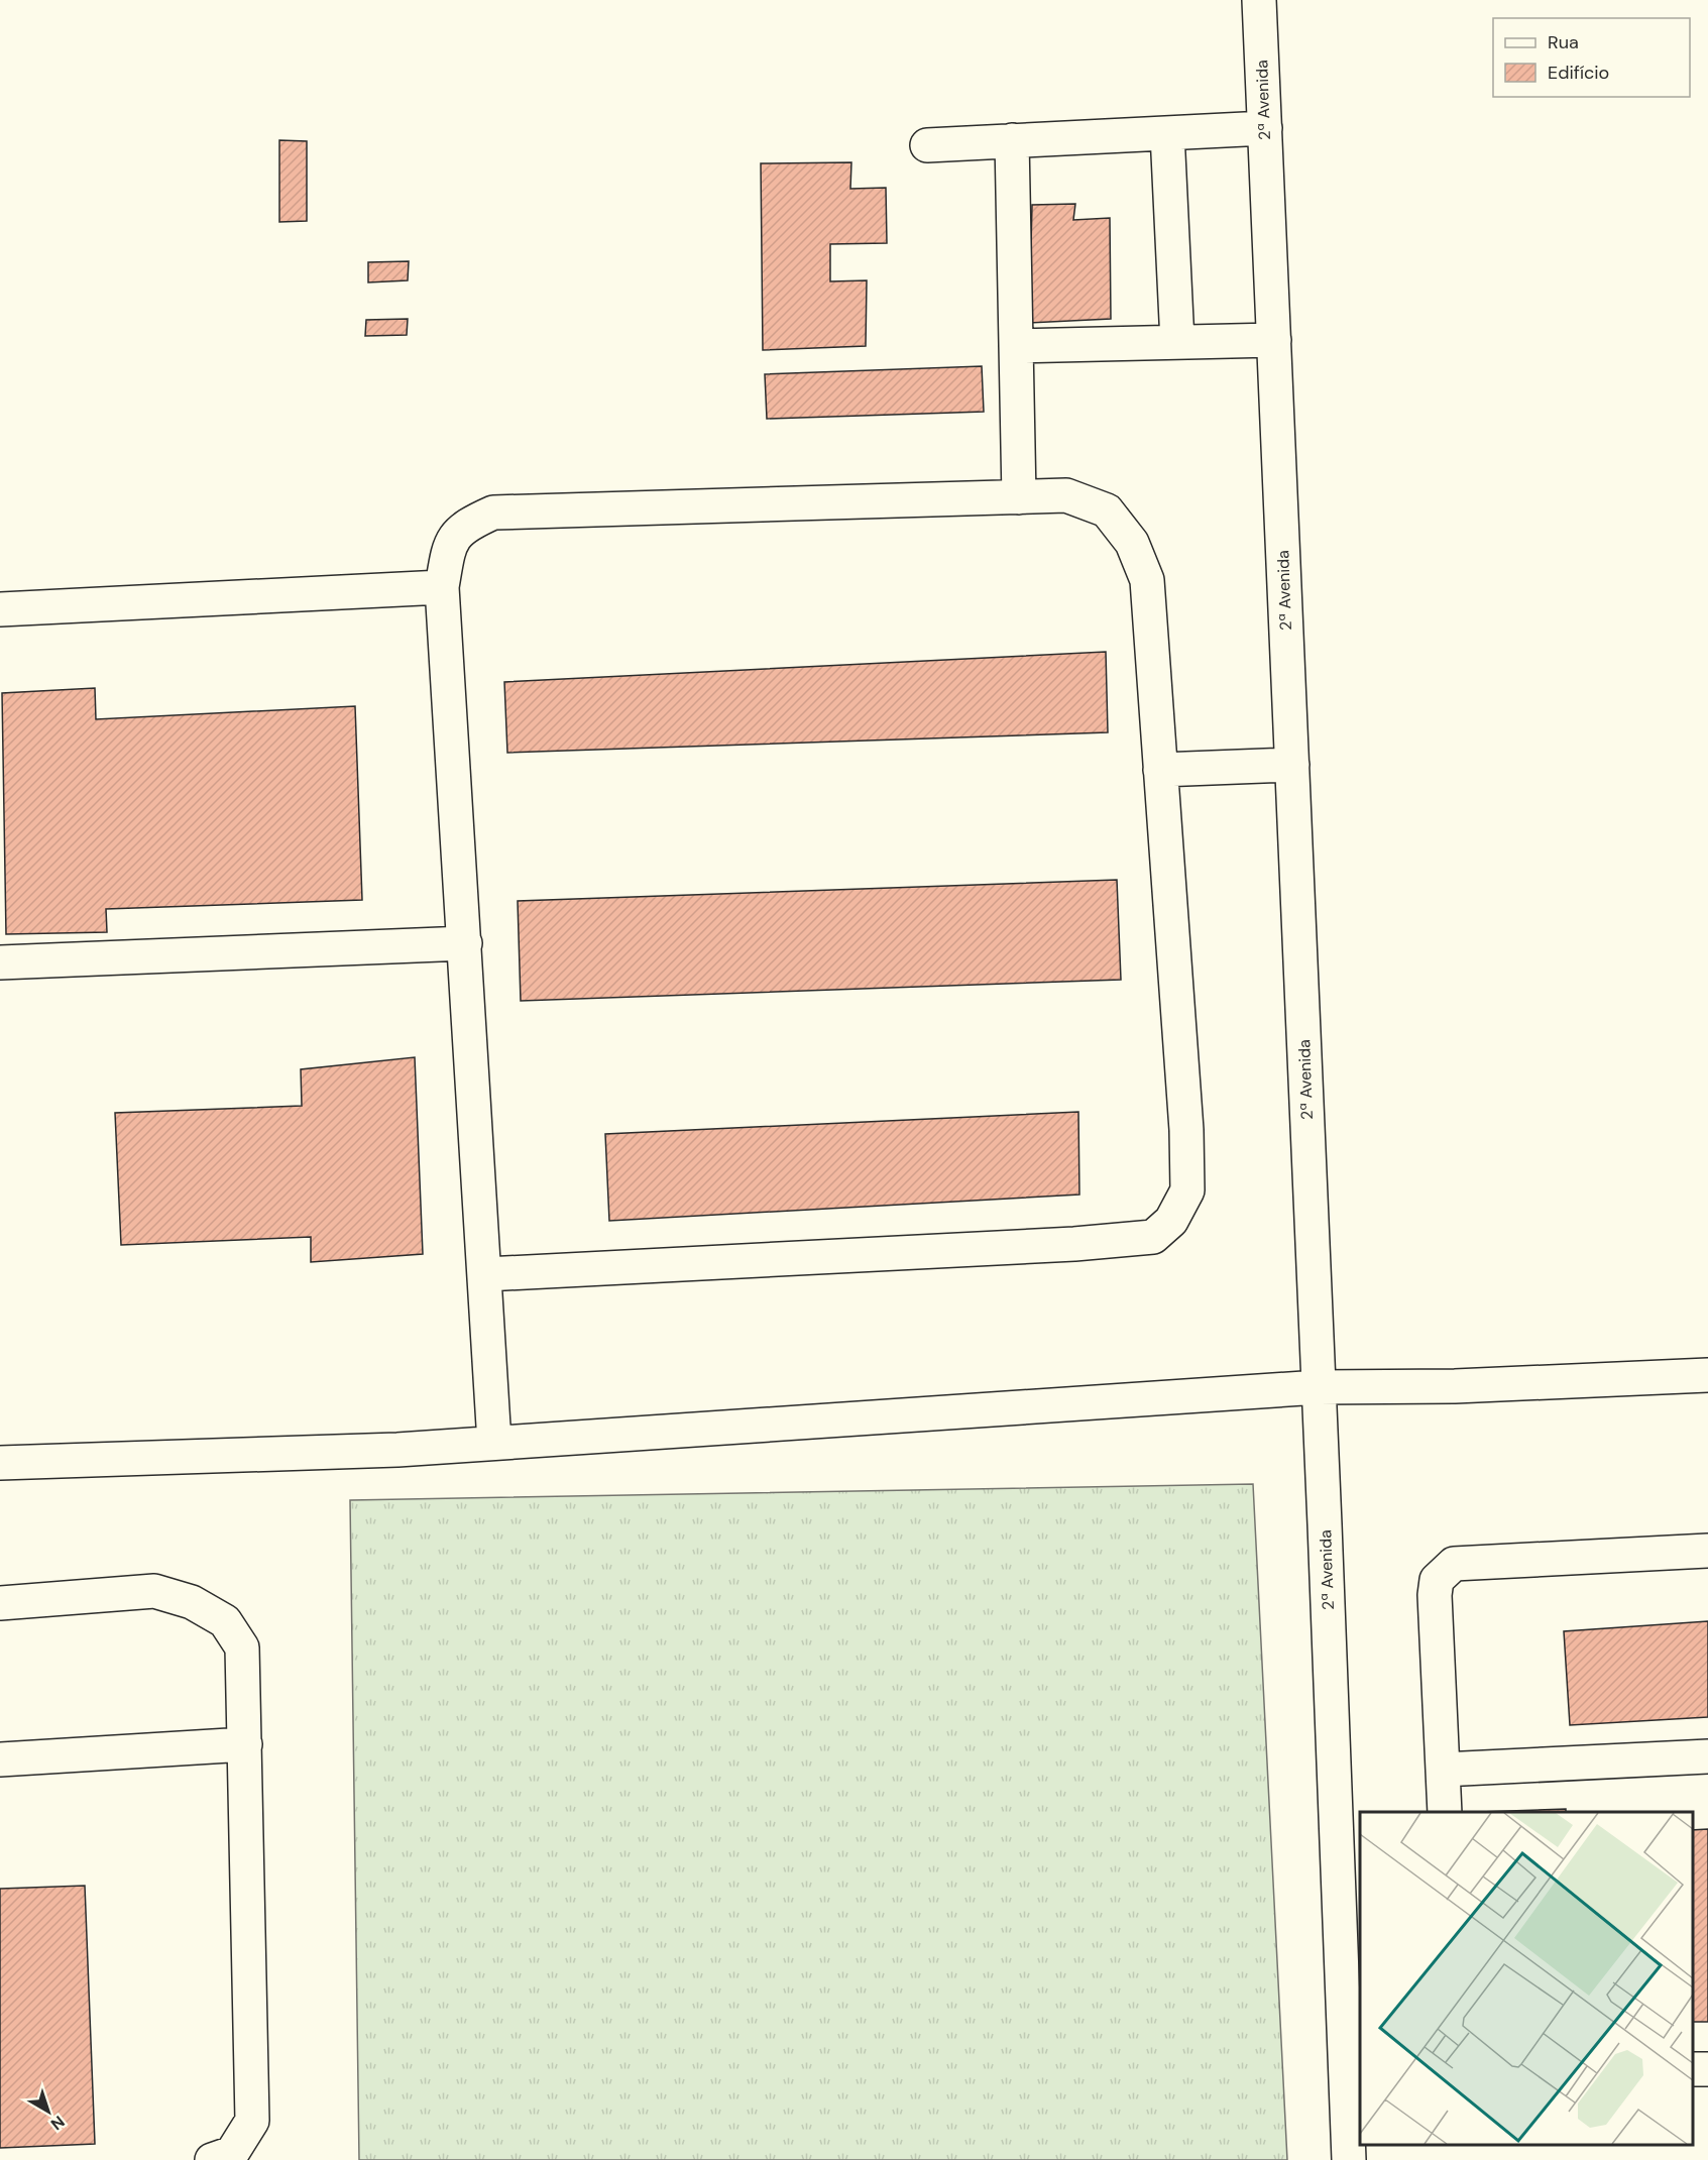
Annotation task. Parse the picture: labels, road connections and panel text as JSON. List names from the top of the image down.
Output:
{
  "streets": {
    "street": ["2ª Avenida"]
  },
  "legend": ["Rua", "Edifício"],
  "north": "bottom right"
}
